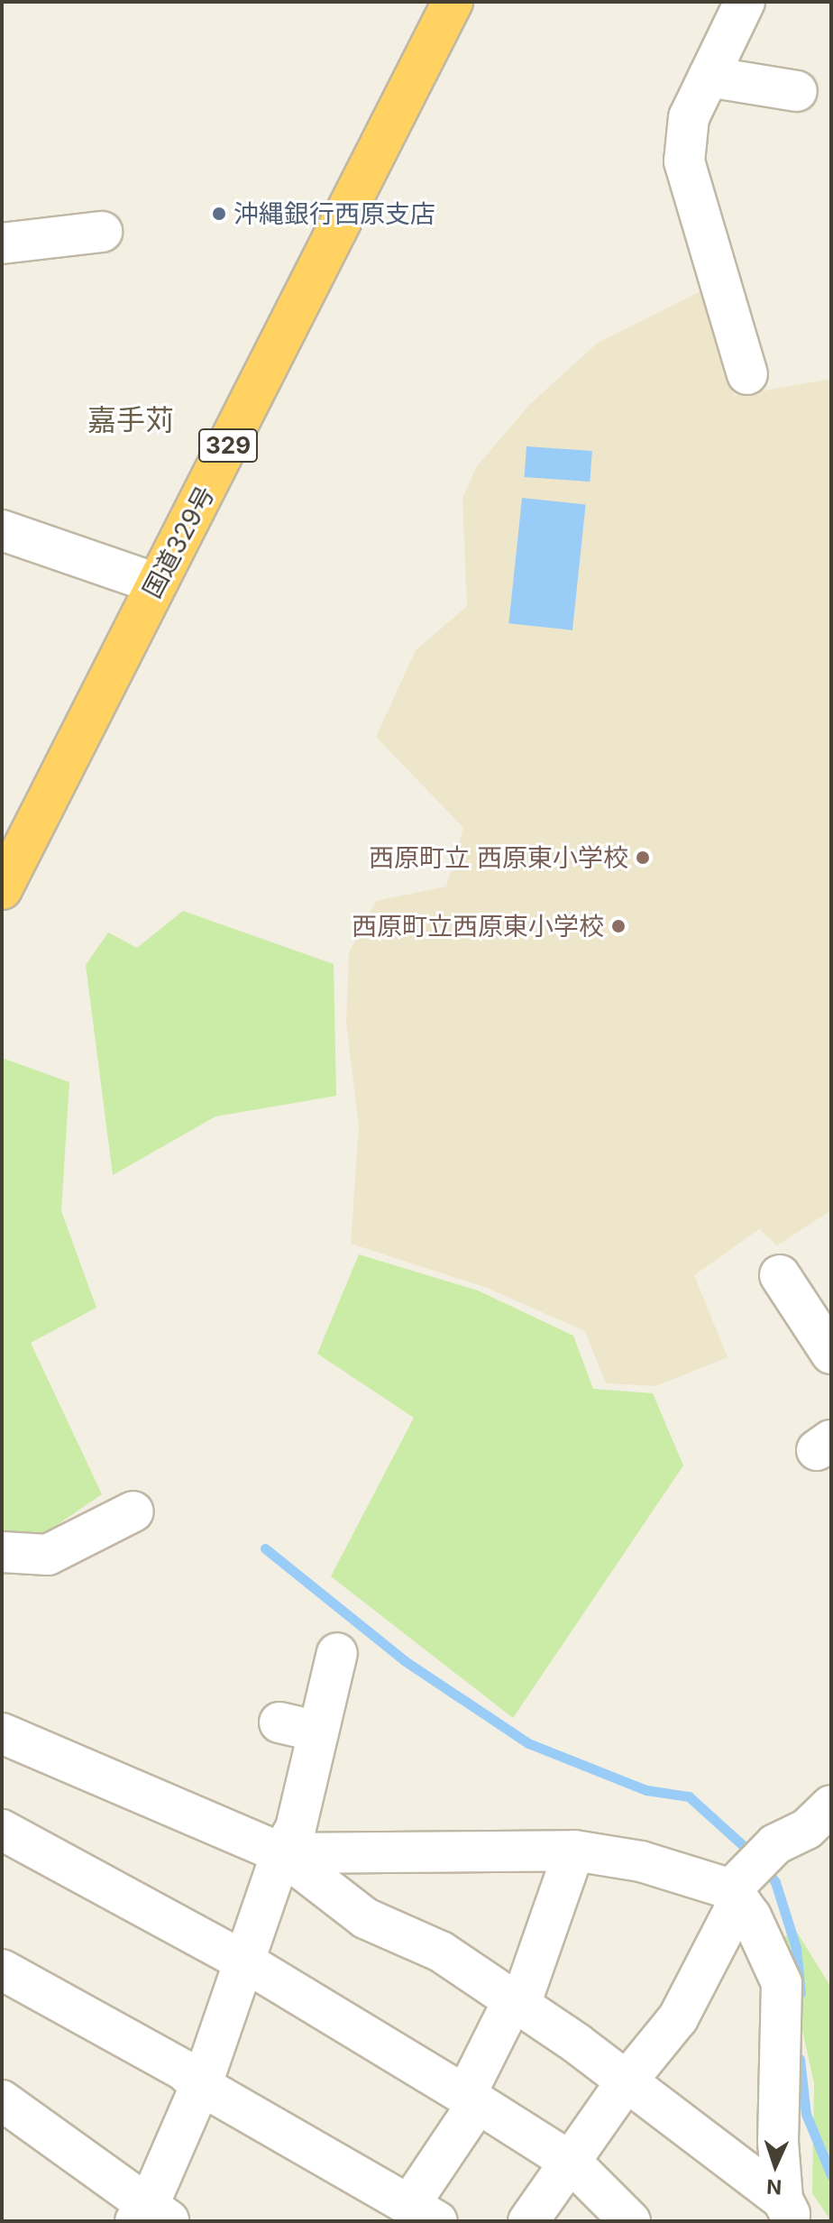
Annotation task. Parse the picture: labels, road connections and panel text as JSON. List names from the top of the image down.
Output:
{
  "streets": {
    "highway": ["329", "国道329号"]
  },
  "districts": ["嘉手苅"],
  "places": ["沖縄銀行西原支店", "西原町立 西原東小学校", "西原町立西原東小学校"],
  "north": "bottom"
}
